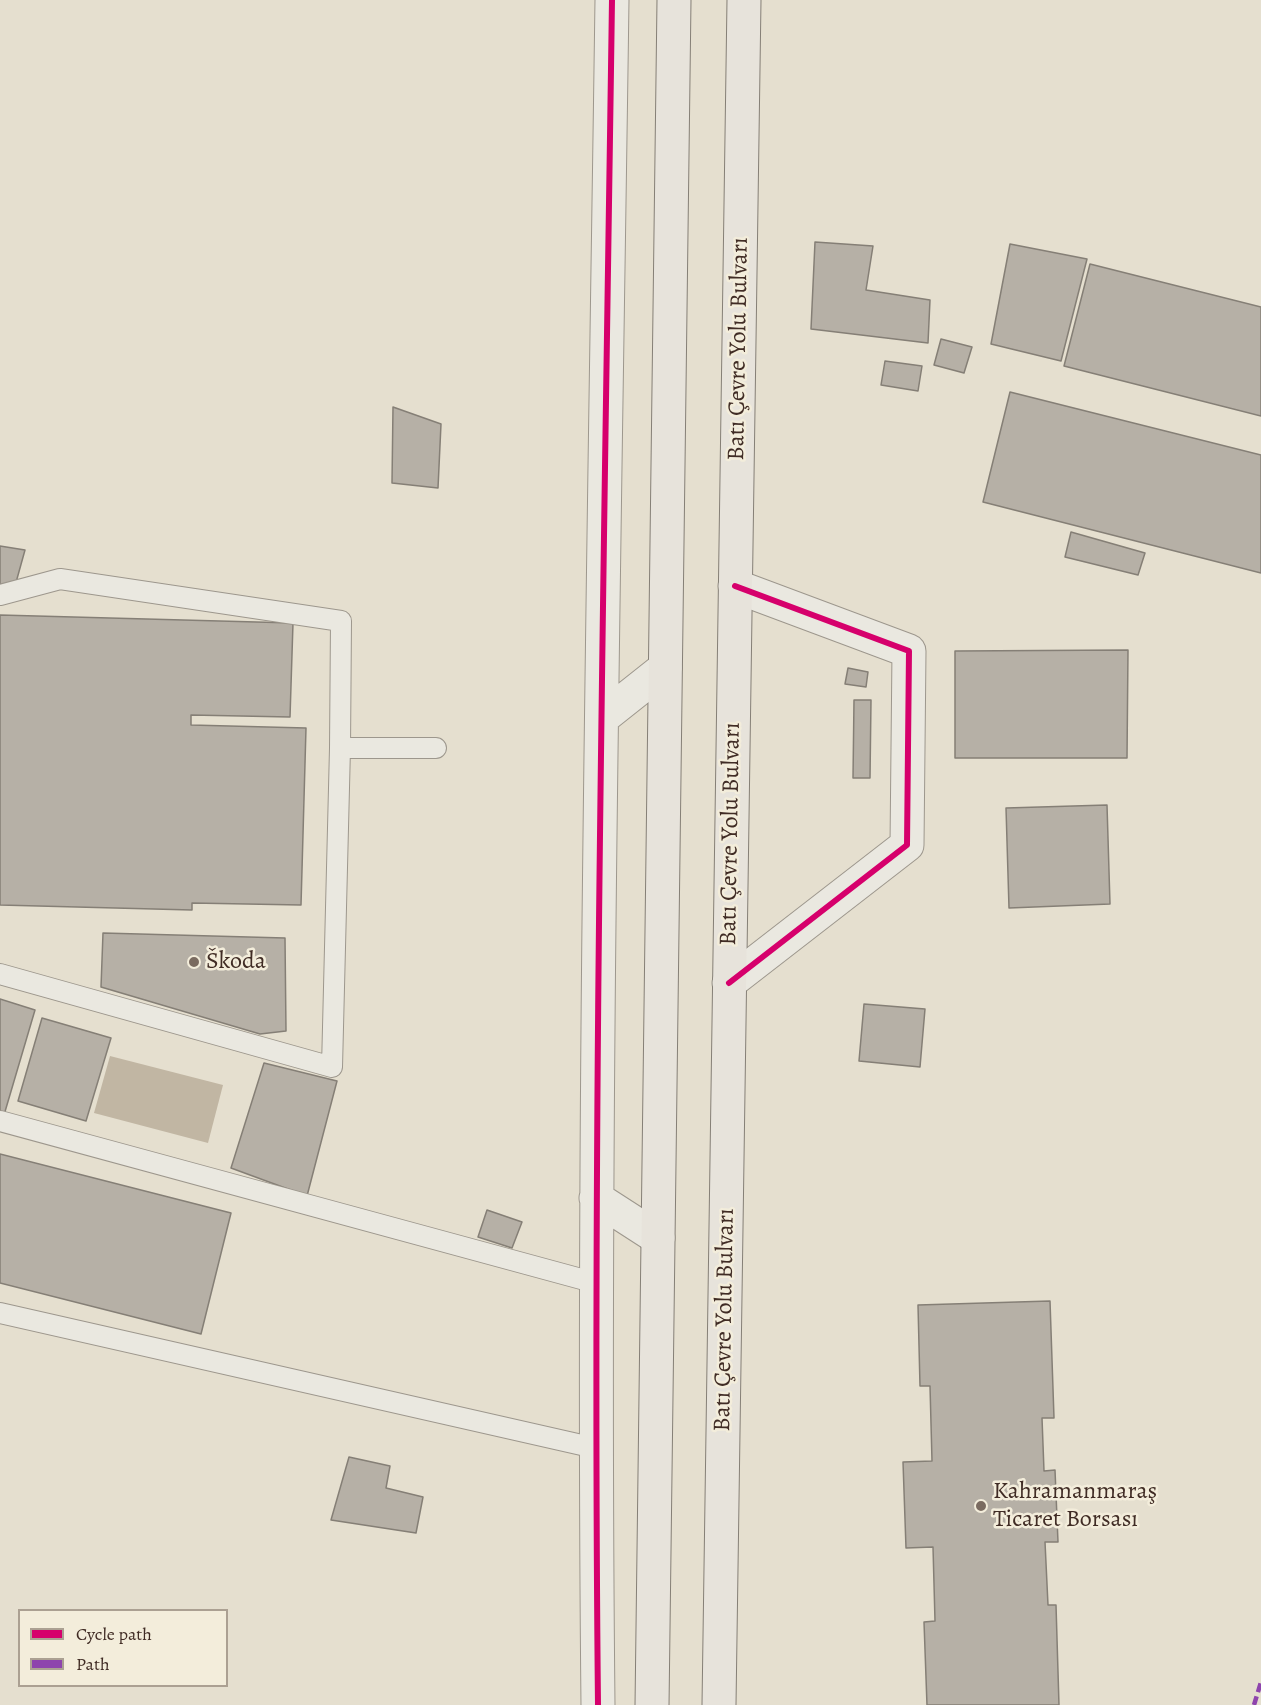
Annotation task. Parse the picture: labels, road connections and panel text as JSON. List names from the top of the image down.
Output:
{
  "streets": {
    "highway": ["Batı Çevre Yolu Bulvarı"]
  },
  "places": ["Škoda", "Kahramanmaraş Ticaret Borsası"],
  "legend": ["Cycle path", "Path"]
}
